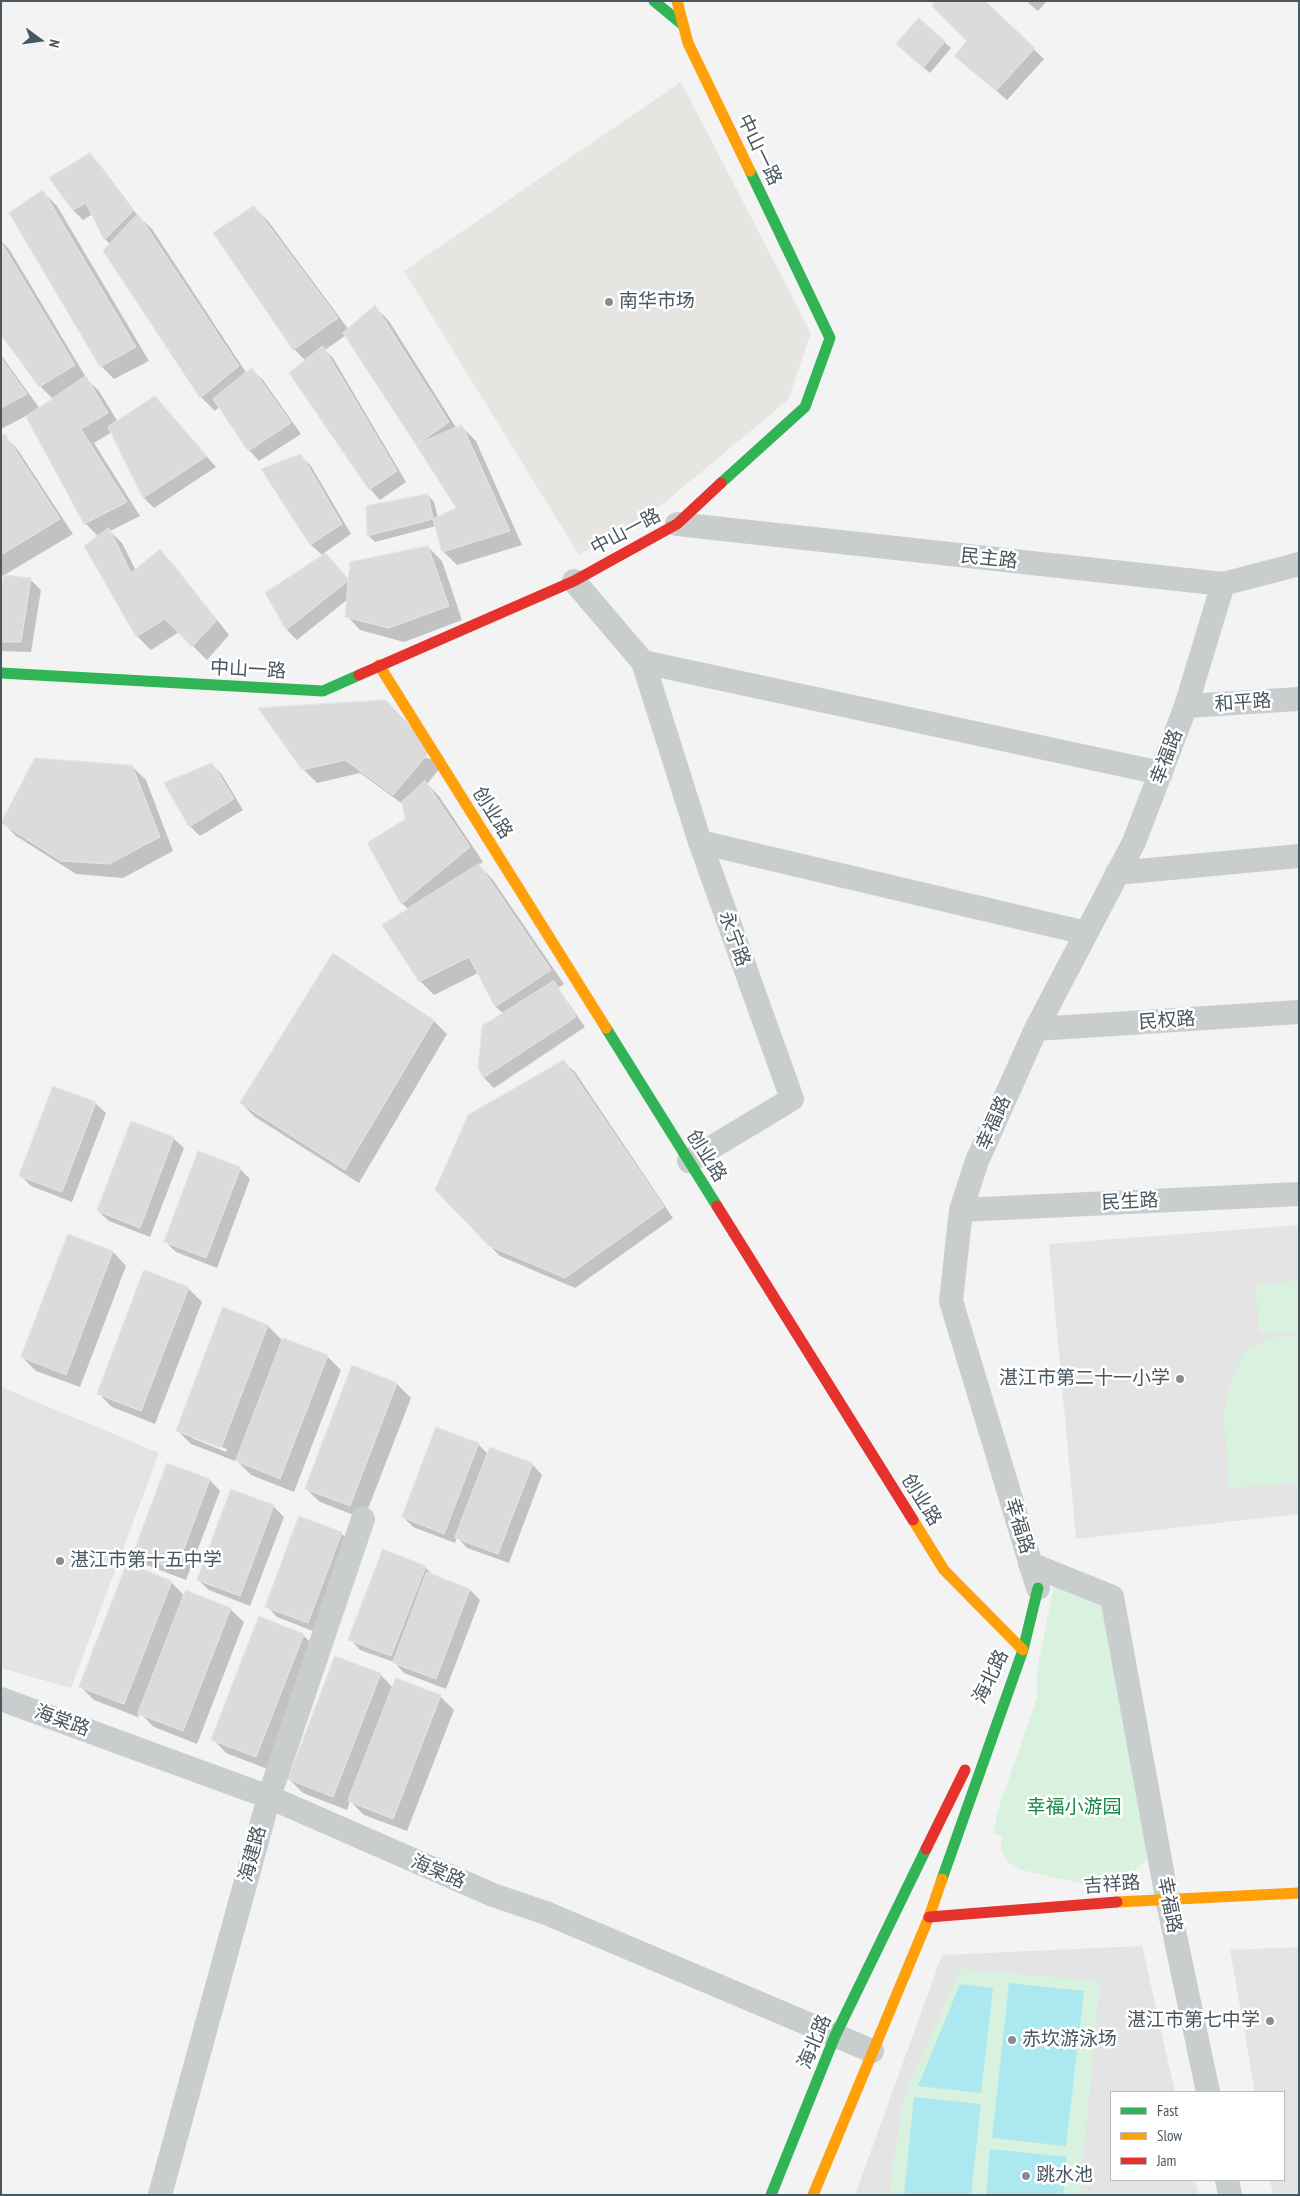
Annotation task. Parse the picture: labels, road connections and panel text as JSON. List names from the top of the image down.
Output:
{
  "streets": {
    "street": [
      "中山一路",
      "民主路",
      "和平路",
      "幸福路",
      "创业路",
      "永宁路",
      "民权路",
      "民生路",
      "海北路",
      "海棠路",
      "海建路",
      "吉祥路"
    ]
  },
  "crossings": [
    ["中山一路", "民主路"],
    ["中山一路", "创业路"],
    ["民主路", "幸福路"],
    ["和平路", "幸福路"],
    ["幸福路", "民权路"],
    ["幸福路", "民生路"],
    ["幸福路", "吉祥路"],
    ["创业路", "永宁路"],
    ["创业路", "海北路"],
    ["海北路", "海棠路"],
    ["海北路", "吉祥路"],
    ["海棠路", "海建路"]
  ],
  "parks": ["幸福小游园"],
  "places": [
    "南华市场",
    "湛江市第二十一小学",
    "湛江市第十五中学",
    "湛江市第七中学",
    "赤坎游泳场",
    "跳水池"
  ],
  "legend": ["Fast", "Slow", "Jam"],
  "north": "right"
}
